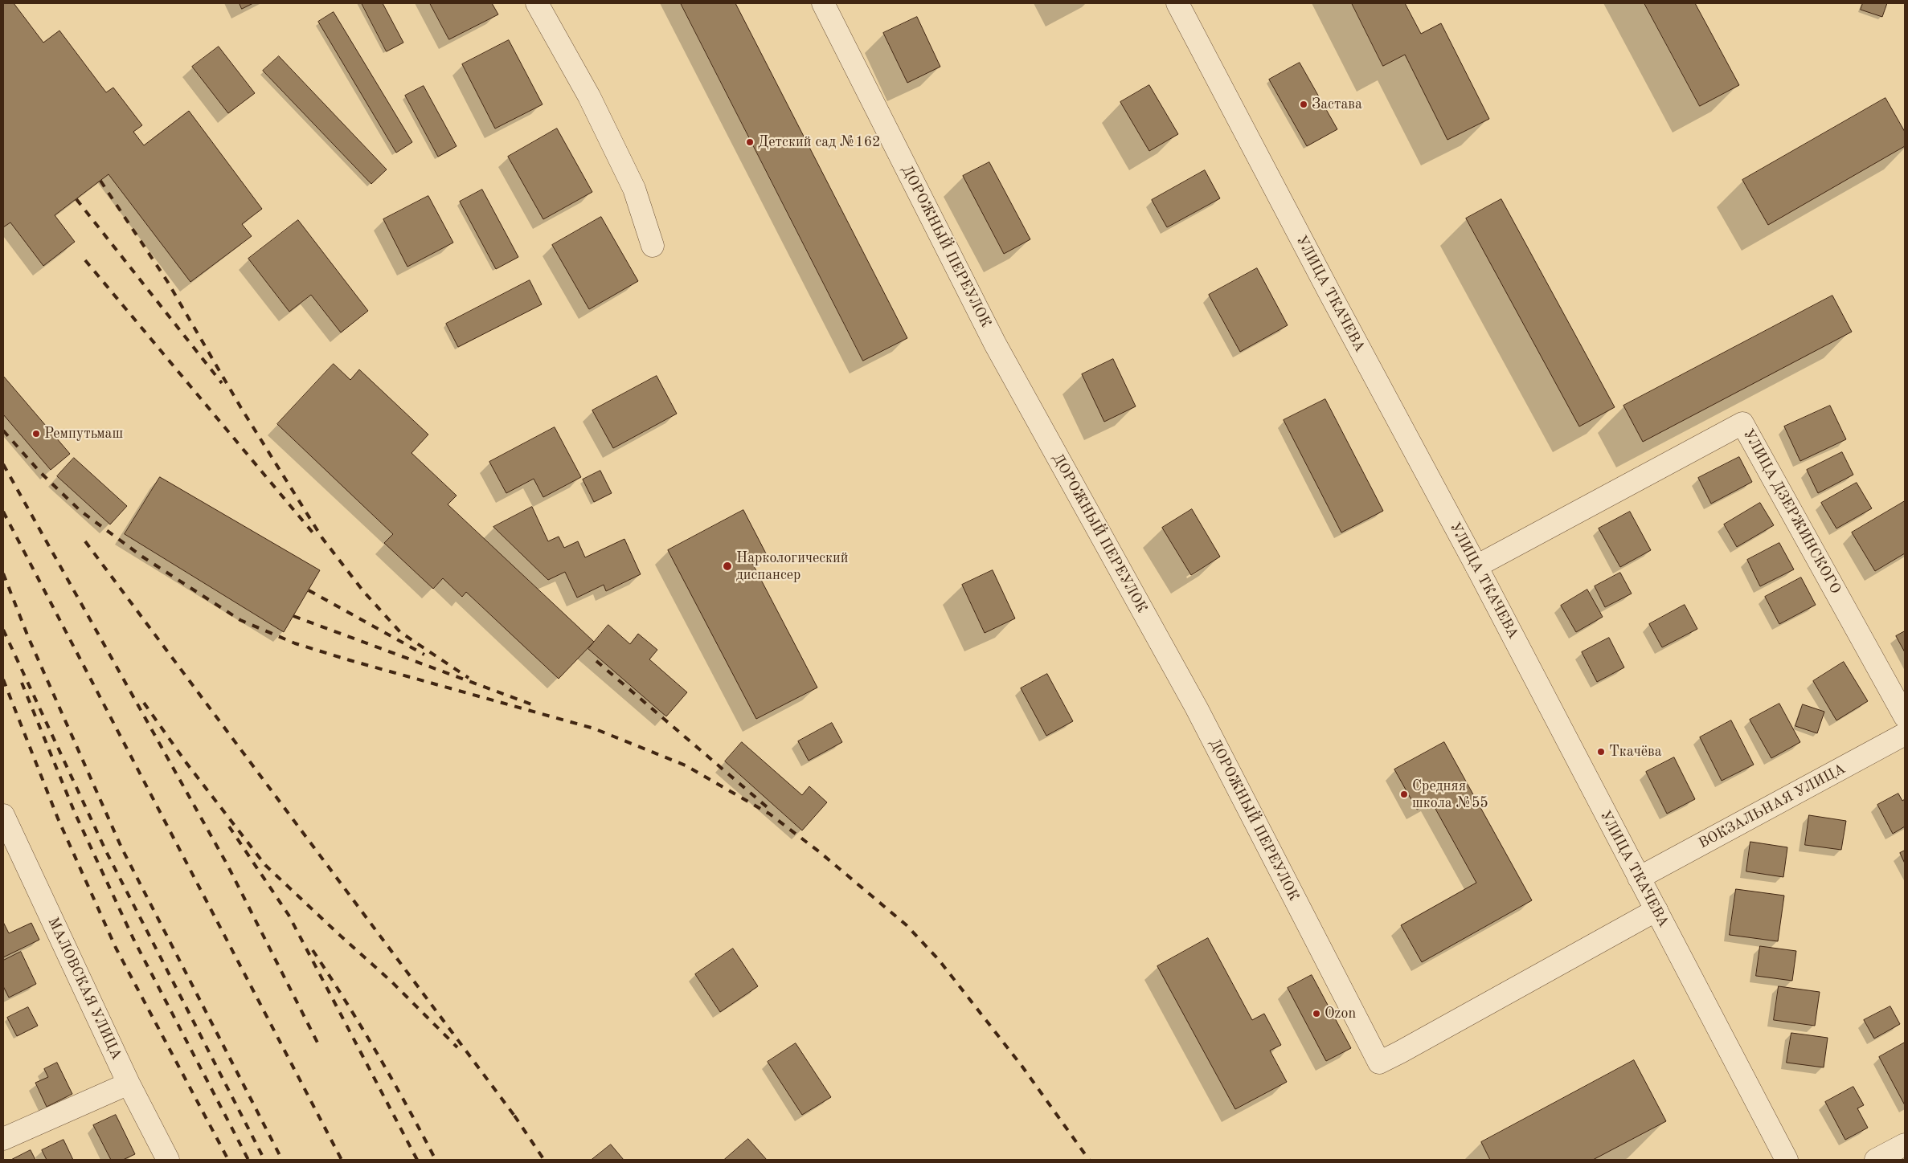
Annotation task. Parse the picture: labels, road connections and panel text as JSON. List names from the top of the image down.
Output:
{
  "streets": {
    "street": [
      "ДОРОЖНЫЙ ПЕРЕУЛОК",
      "УЛИЦА ТКАЧЕВА",
      "УЛИЦА ДЗЕРЖИНСКОГО",
      "ВОКЗАЛЬНАЯ УЛИЦА",
      "МАЛОВСКАЯ УЛИЦА"
    ]
  },
  "crossings": [
    ["ДОРОЖНЫЙ ПЕРЕУЛОК", "УЛИЦА ТКАЧЕВА"],
    ["УЛИЦА ТКАЧЕВА", "УЛИЦА ДЗЕРЖИНСКОГО"],
    ["УЛИЦА ТКАЧЕВА", "ВОКЗАЛЬНАЯ УЛИЦА"]
  ],
  "places": [
    "Застава",
    "Детский сад №162",
    "Ремпутьмаш",
    "Наркологический диспансер",
    "Ткачёва",
    "Средняя школа №55",
    "Ozon"
  ]
}
